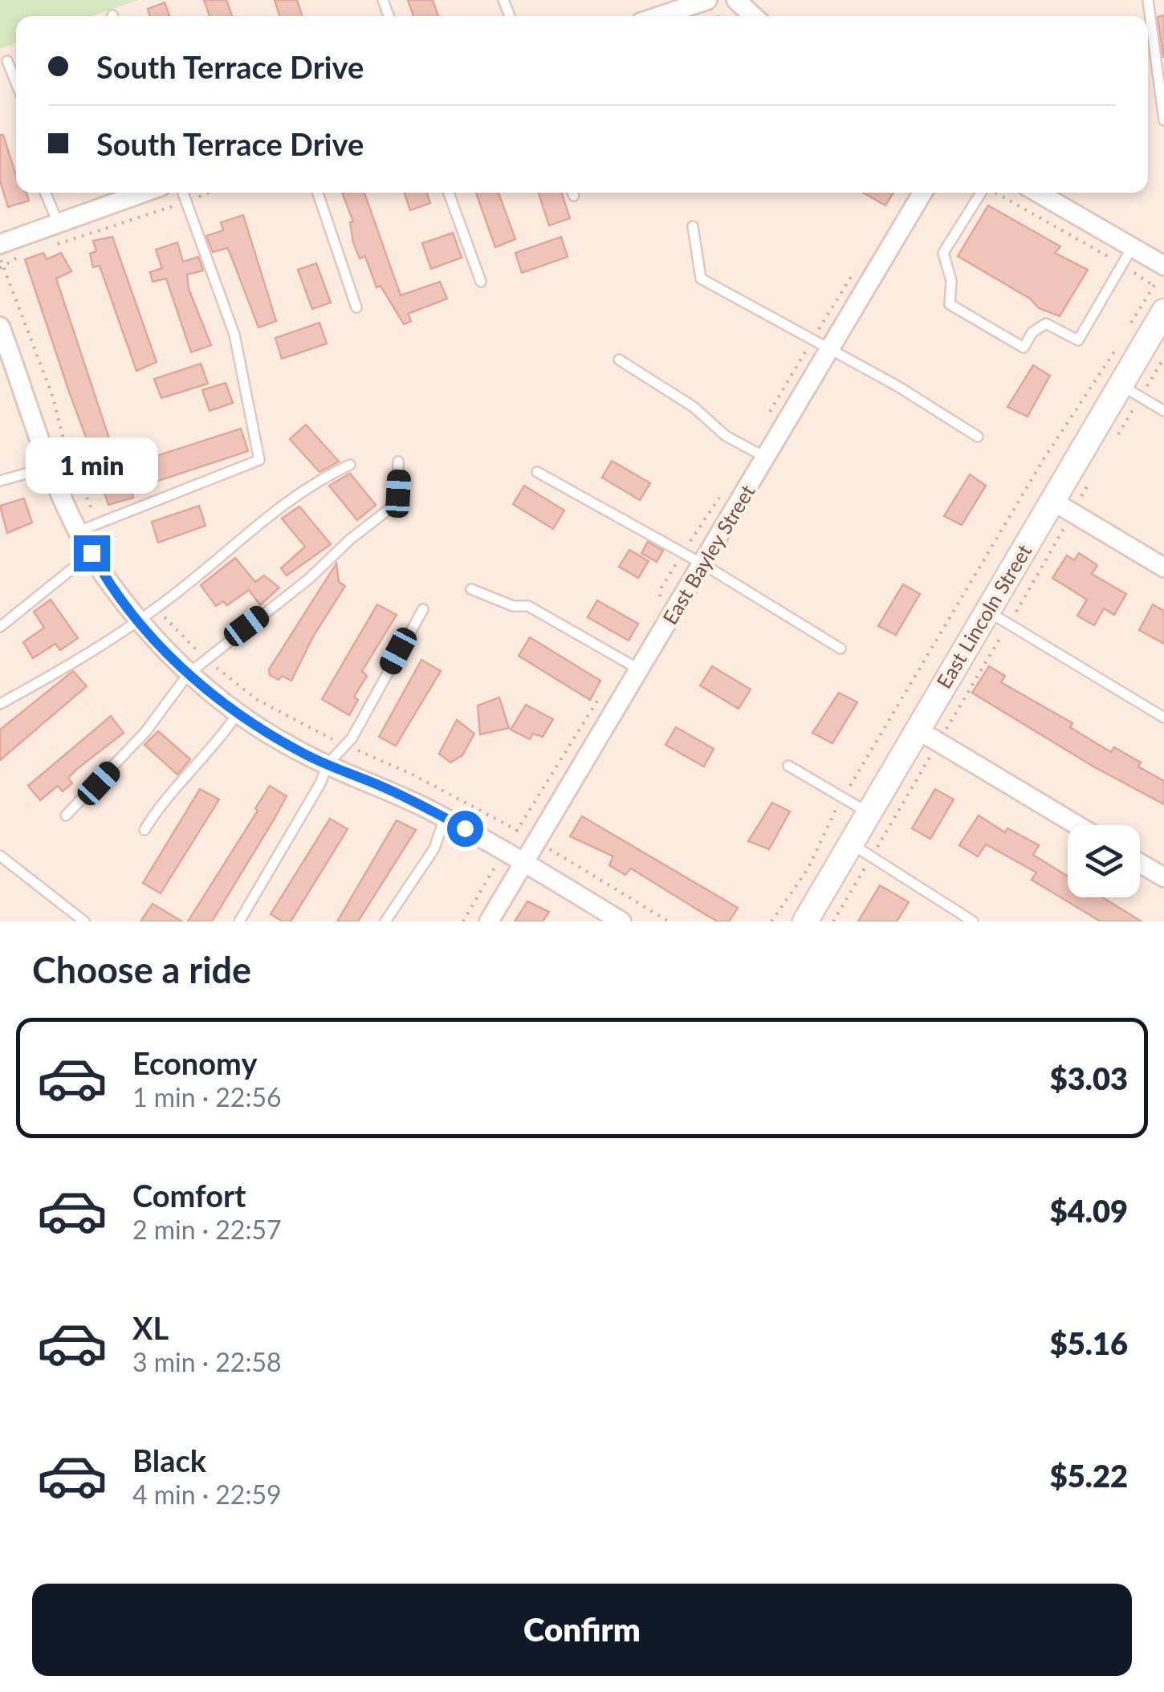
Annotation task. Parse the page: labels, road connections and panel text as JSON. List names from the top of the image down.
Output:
{
  "streets": {
    "street": ["East Bayley Street", "East Lincoln Street"]
  },
  "page": {
    "banner": ["South Terrace Drive", "South Terrace Drive"],
    "bubble": "1 min",
    "heading": "Choose a ride",
    "list": [
      {
        "name": "Economy",
        "note": "1 min · 22:56",
        "value": "$3.03"
      },
      {
        "name": "Comfort",
        "note": "2 min · 22:57",
        "value": "$4.09"
      },
      {
        "name": "XL",
        "note": "3 min · 22:58",
        "value": "$5.16"
      },
      {
        "name": "Black",
        "note": "4 min · 22:59",
        "value": "$5.22"
      }
    ],
    "buttons": "Confirm"
  }
}
